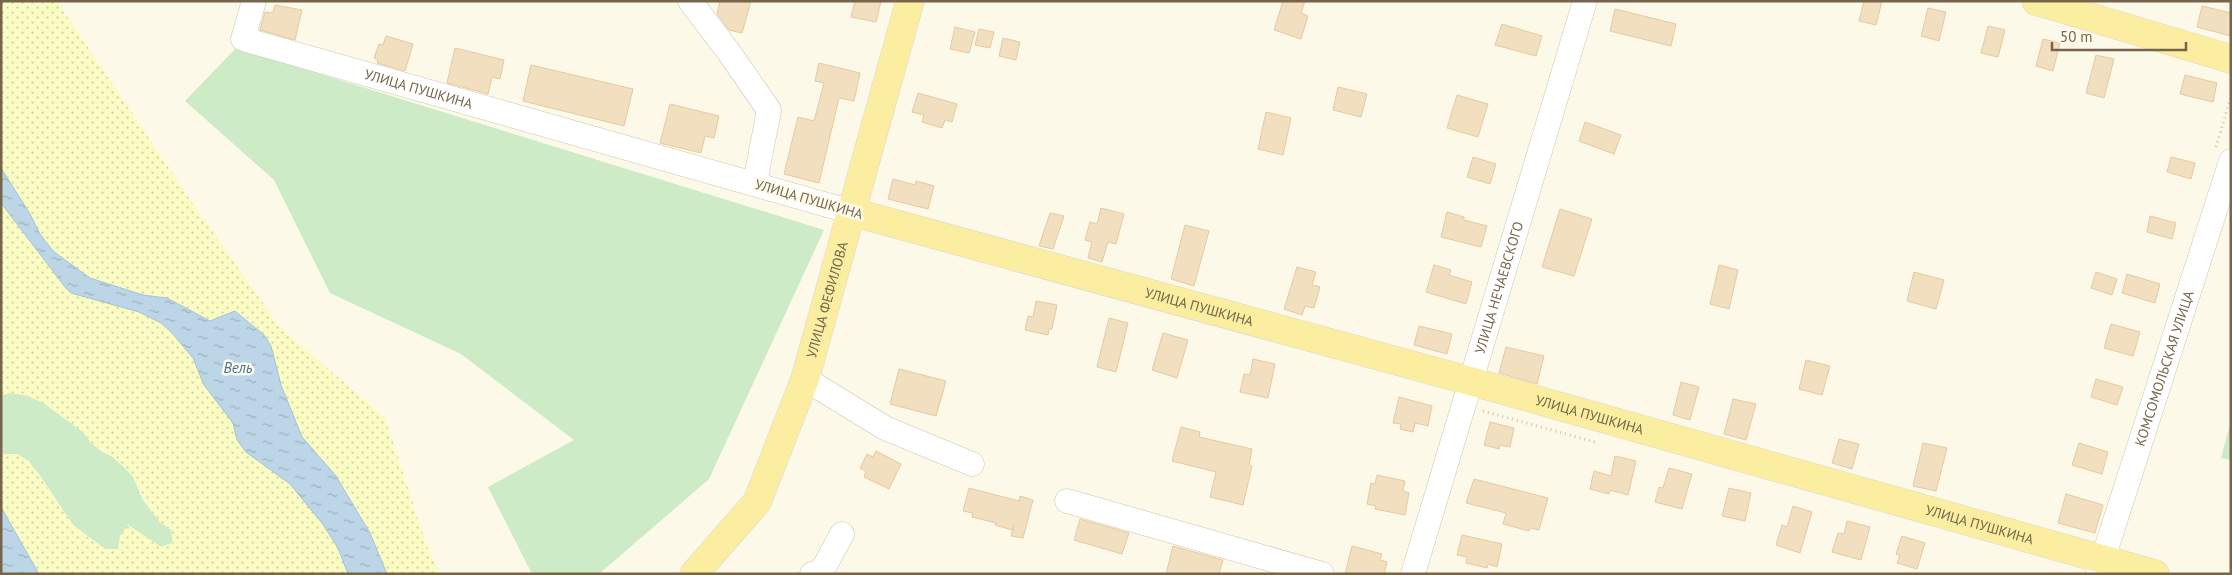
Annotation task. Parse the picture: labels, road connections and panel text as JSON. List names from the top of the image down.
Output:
{
  "streets": {
    "main road": ["УЛИЦА ПУШКИНА", "УЛИЦА ФЕФИЛОВА"],
    "street": ["УЛИЦА НЕЧАЕВСКОГО", "КОМСОМОЛЬСКАЯ УЛИЦА"]
  },
  "crossings": [
    ["УЛИЦА ПУШКИНА", "УЛИЦА НЕЧАЕВСКОГО"],
    ["УЛИЦА ПУШКИНА", "УЛИЦА ФЕФИЛОВА"],
    ["УЛИЦА ПУШКИНА", "КОМСОМОЛЬСКАЯ УЛИЦА"]
  ],
  "water": ["Вель"],
  "scale_bar": "50 m"
}
